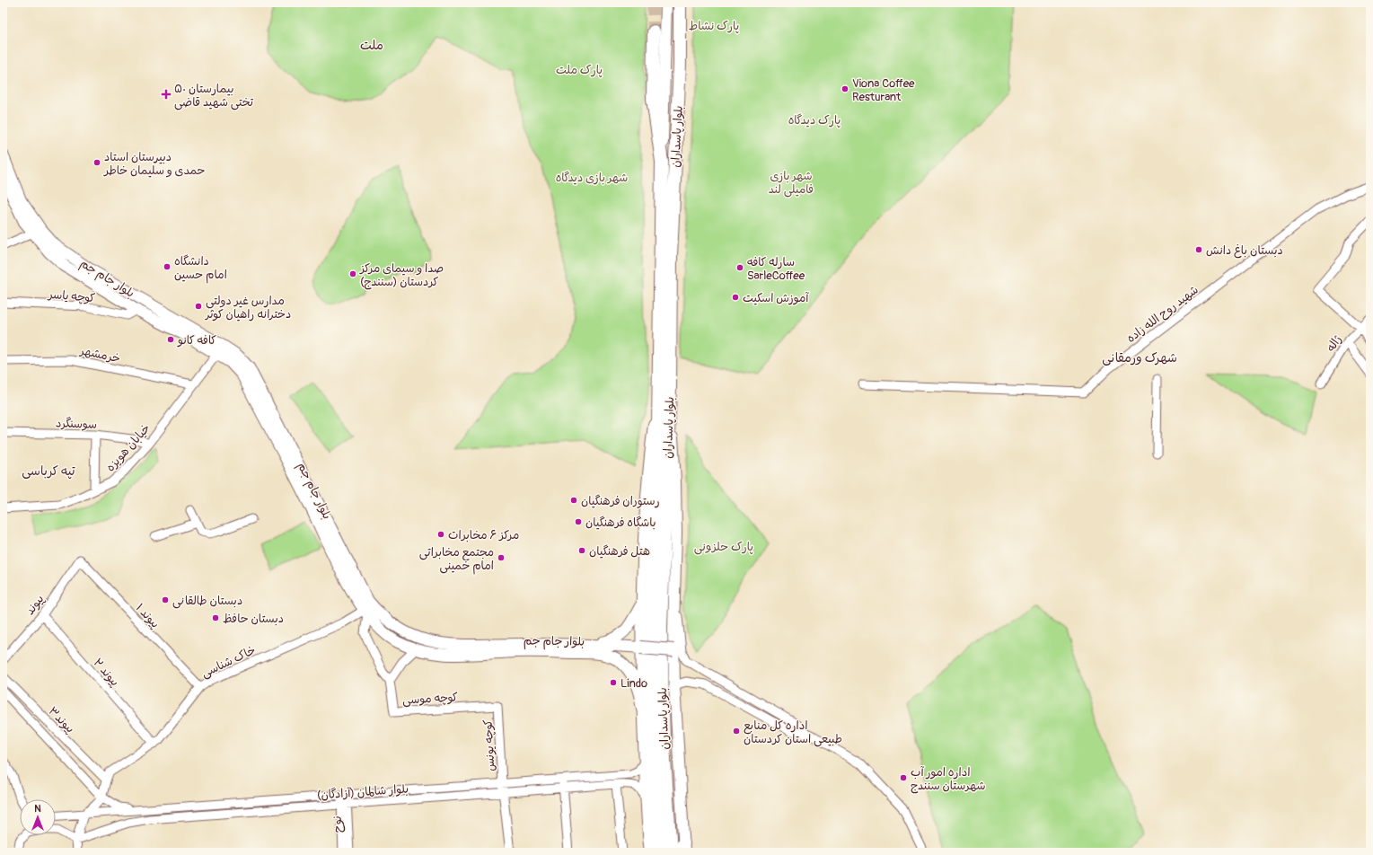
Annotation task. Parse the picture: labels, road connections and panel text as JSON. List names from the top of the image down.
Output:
{
  "streets": {
    "main road": ["بلوار پاسداران", "بلوار جام جم"],
    "street": [
      "کوچه یاسر",
      "شهید روح الله زاده",
      "ژاله",
      "خرمشهر",
      "سوسنگرد",
      "خیابان هویزه",
      "پیوند",
      "پیوند ۱",
      "خاک شناسی",
      "پیوند ۲",
      "کوچه موسی",
      "پیوند۳",
      "کوچه یونس",
      "بلوار شالمان (آزادگان)",
      "نوح"
    ]
  },
  "crossings": [
    ["بلوار جام جم", "کوچه یاسر"],
    ["بلوار جام جم", "خیابان هویزه"],
    ["بلوار جام جم", "خاک شناسی"],
    ["خرمشهر", "خیابان هویزه"],
    ["سوسنگرد", "خیابان هویزه"],
    ["پیوند", "پیوند ۱"],
    ["پیوند", "پیوند ۲"],
    ["پیوند ۱", "خاک شناسی"],
    ["خاک شناسی", "پیوند ۲"],
    ["خاک شناسی", "پیوند۳"],
    ["کوچه موسی", "کوچه یونس"],
    ["پیوند۳", "بلوار شالمان (آزادگان)"],
    ["کوچه یونس", "بلوار شالمان (آزادگان)"],
    ["بلوار شالمان (آزادگان)", "نوح"]
  ],
  "districts": ["ملت", "شهرک ورمقانی", "تپه کرباسی"],
  "parks": [
    "پارک نشاط",
    "پارک ملت",
    "پارک دیدگاه",
    "شهر بازی فامیلی لند",
    "شهر بازی دیدگاه",
    "پارک حلزونی"
  ],
  "places": {
    "other": [
      "Viona Coffee Resturant",
      "دبیرستان استاد حمدی و سلیمان خاطر",
      "دبستان باغ دانش",
      "دانشگاه امام حسین",
      "سارله کافه SarleCoffee",
      "صدا و سیمای مرکز کردستان (سنندج)",
      "آموزش اسکیت",
      "مدارس غیر دولتی دخترانه راهیان کوثر",
      "کافه کانو",
      "رستوران فرهنگیان",
      "باشگاه فرهنگیان",
      "مرکز ۶ مخابرات",
      "هتل فرهنگیان",
      "مجتمع مخابراتی امام خمینی",
      "دبستان طالقانی",
      "دبستان حافظ",
      "Lindo",
      "اداره کل منابع طبیعی استان کردستان",
      "اداره امور آب شهرستان سنندج"
    ],
    "health": ["بیمارستان ۵۰ تختی شهید قاضی"]
  },
  "north": "top"
}
